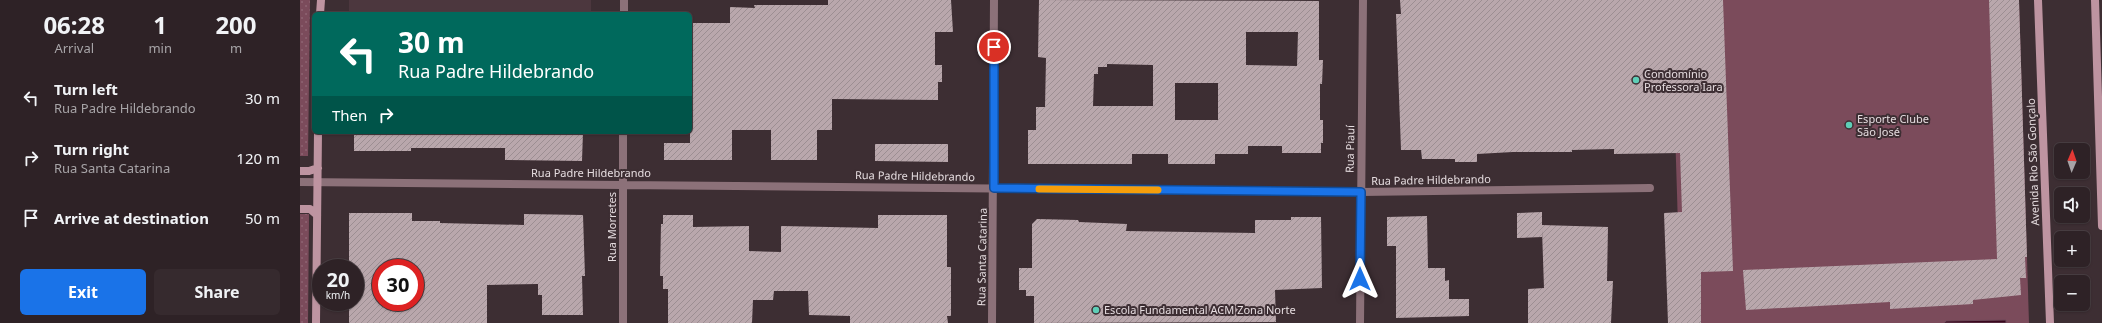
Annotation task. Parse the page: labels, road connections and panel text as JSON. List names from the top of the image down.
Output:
{
  "streets": {
    "street": [
      "Rua Piauí",
      "Avenida Rio São Gonçalo",
      "Rua Padre Hildebrando",
      "Rua Morretes",
      "Rua Santa Catarina"
    ]
  },
  "crossings": [
    ["Rua Piauí", "Rua Padre Hildebrando"],
    ["Rua Padre Hildebrando", "Rua Morretes"],
    ["Rua Padre Hildebrando", "Rua Santa Catarina"]
  ],
  "places": ["Condomínio Professora Iara", "Esporte Clube São José", "Escola Fundamental ACM Zona Norte"],
  "north": "top",
  "page": {
    "eta": [
      "06:28",
      "Arrival",
      "1",
      "min",
      "200",
      "m"
    ],
    "turn": ["30 m", "Rua Padre Hildebrando"],
    "list": [
      {
        "name": "Turn left",
        "note": "Rua Padre Hildebrando",
        "value": "30 m"
      },
      {
        "name": "Turn right",
        "note": "Rua Santa Catarina",
        "value": "120 m"
      },
      {
        "name": "Arrive at destination",
        "value": "50 m"
      }
    ],
    "then": "Then",
    "map_buttons": ["+", "−"],
    "speed": "20 km/h",
    "limit": "30",
    "buttons": ["Exit", "Share"]
  }
}
